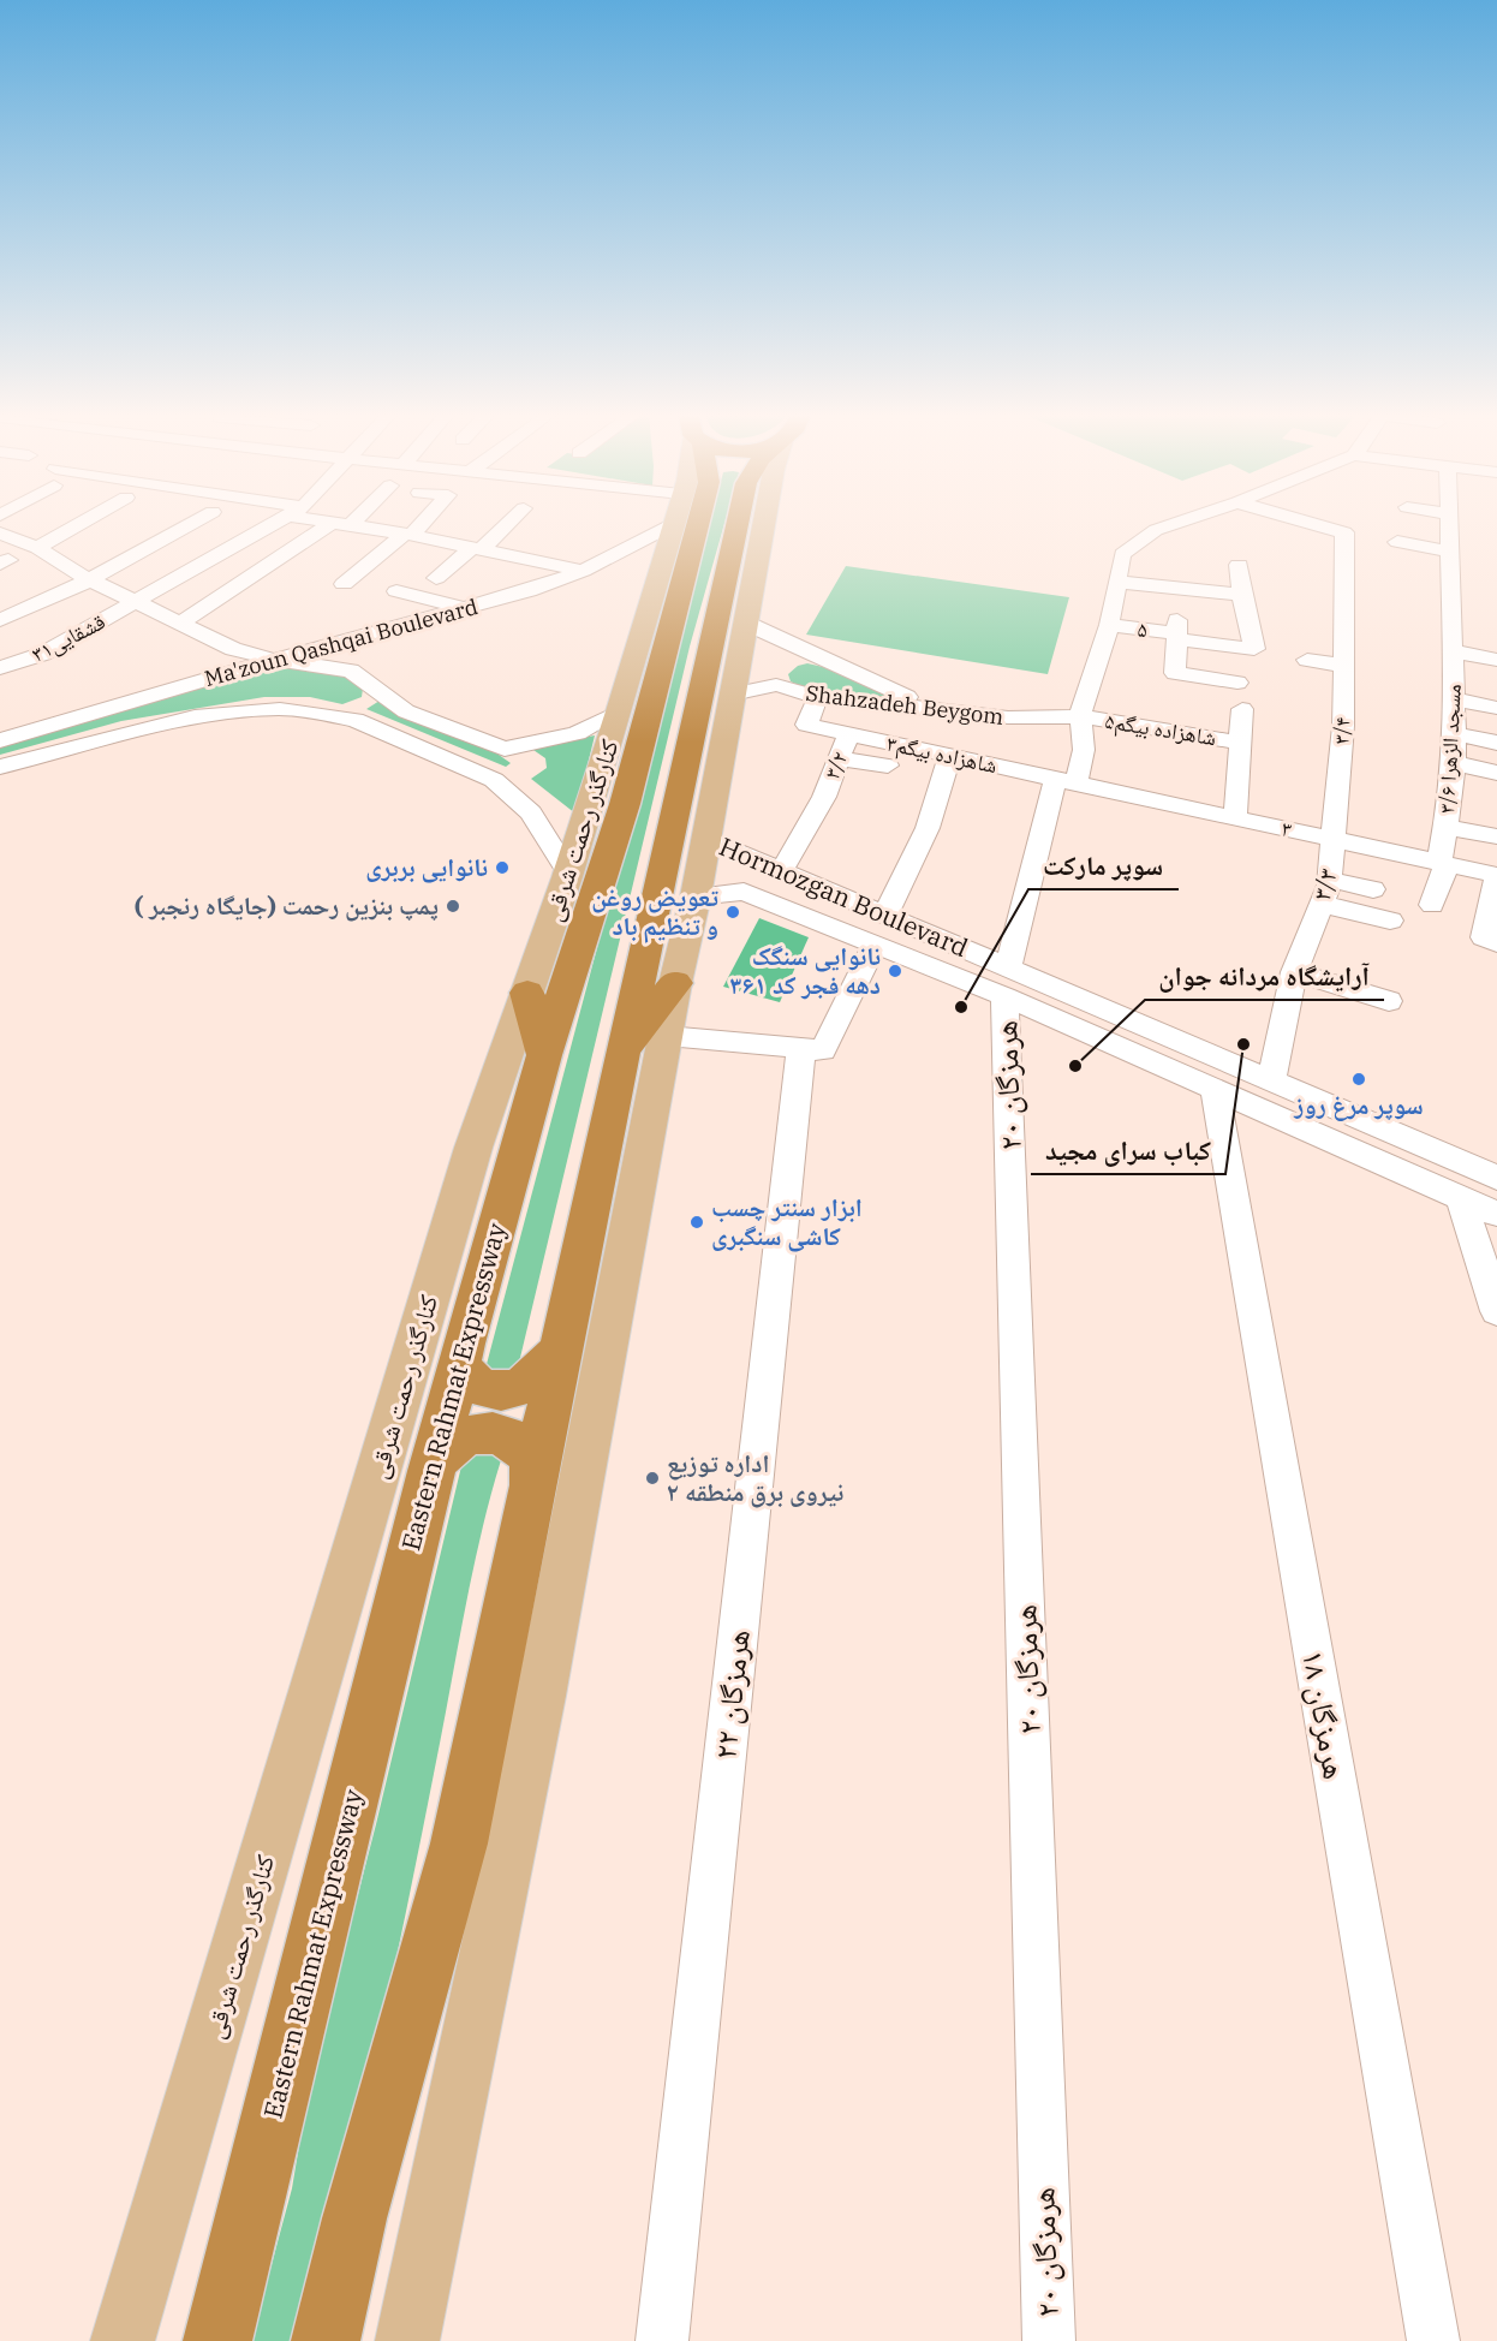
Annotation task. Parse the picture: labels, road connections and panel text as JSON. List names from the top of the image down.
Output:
{
  "streets": {
    "highway": ["Eastern Rahmat Expressway"],
    "main road": ["کنارگذر رحمت شرقی"],
    "street": [
      "۵",
      "۳۱قشقایی",
      "Ma'zoun Qashqai Boulevard",
      "Shahzadeh Beygom",
      "شاهزاده بیگم۵",
      "۳/۴",
      "مسجد الزهرا ۳/۶",
      "۳شاهزاده بیگم",
      "۳/۲",
      "۳",
      "۳/۳",
      "Hormozgan Boulevard",
      "هرمزگان ۲۰",
      "هرمزگان ۲۲",
      "هرمزگان ۱۸"
    ]
  },
  "crossings": [
    ["Ma'zoun Qashqai Boulevard", "کنارگذر رحمت شرقی"],
    ["Shahzadeh Beygom", "شاهزاده بیگم۵"],
    ["Shahzadeh Beygom", "۳شاهزاده بیگم"],
    ["Shahzadeh Beygom", "هرمزگان ۲۰"],
    ["شاهزاده بیگم۵", "هرمزگان ۲۰"],
    ["۳/۴", "۳"],
    ["۳/۴", "۳/۳"],
    ["مسجد الزهرا ۳/۶", "۳"],
    ["۳شاهزاده بیگم", "۳/۲"],
    ["۳شاهزاده بیگم", "۳"],
    ["۳شاهزاده بیگم", "هرمزگان ۲۰"],
    ["۳/۲", "Hormozgan Boulevard"],
    ["۳", "۳/۳"],
    ["۳", "هرمزگان ۲۰"],
    ["۳/۳", "Hormozgan Boulevard"],
    ["Hormozgan Boulevard", "هرمزگان ۲۰"],
    ["Hormozgan Boulevard", "هرمزگان ۲۲"],
    ["Hormozgan Boulevard", "هرمزگان ۱۸"]
  ],
  "places": [
    "نانوایی بربری",
    "پمپ بنزین رحمت (جایگاه رنجبر )",
    "تعویض روغن و تنظیم باد",
    "نانوایی سنگک دهه فجر کد ۳۶۱",
    "سوپر مارکت",
    "کباب سرای مجید",
    "آرایشگاه مردانه جوان",
    "سوپر مرغ روز",
    "ابزار سنتر چسب کاشی سنگبری",
    "اداره توزیع نیروی برق منطقه ۲"
  ]
}
